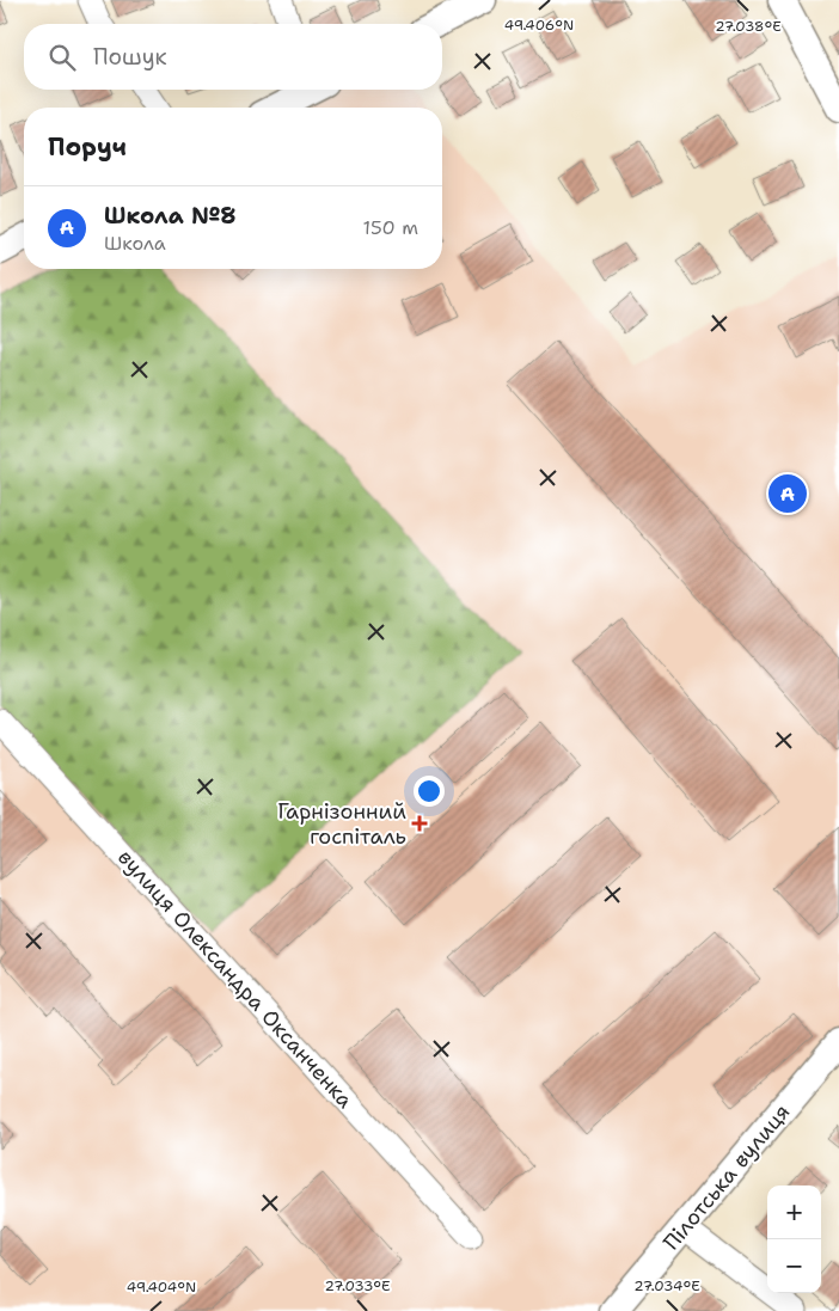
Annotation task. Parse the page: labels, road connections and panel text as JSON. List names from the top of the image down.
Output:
{
  "streets": {
    "street": ["вулиця Олександра Оксанченка", "Пілотська вулиця"]
  },
  "places": {
    "health": ["Гарнізонний госпіталь"]
  },
  "page": {
    "search": "Пошук",
    "heading": "Поруч",
    "list": [
      {
        "mark": "A",
        "name": "Школа №8",
        "note": "Школа",
        "value": "150 m"
      }
    ],
    "pins": "A",
    "map_buttons": ["+", "−"]
  },
  "coordinates": [
    "49.406°N",
    "27.038°E",
    "27.033°E",
    "27.034°E",
    "49.404°N"
  ]
}
